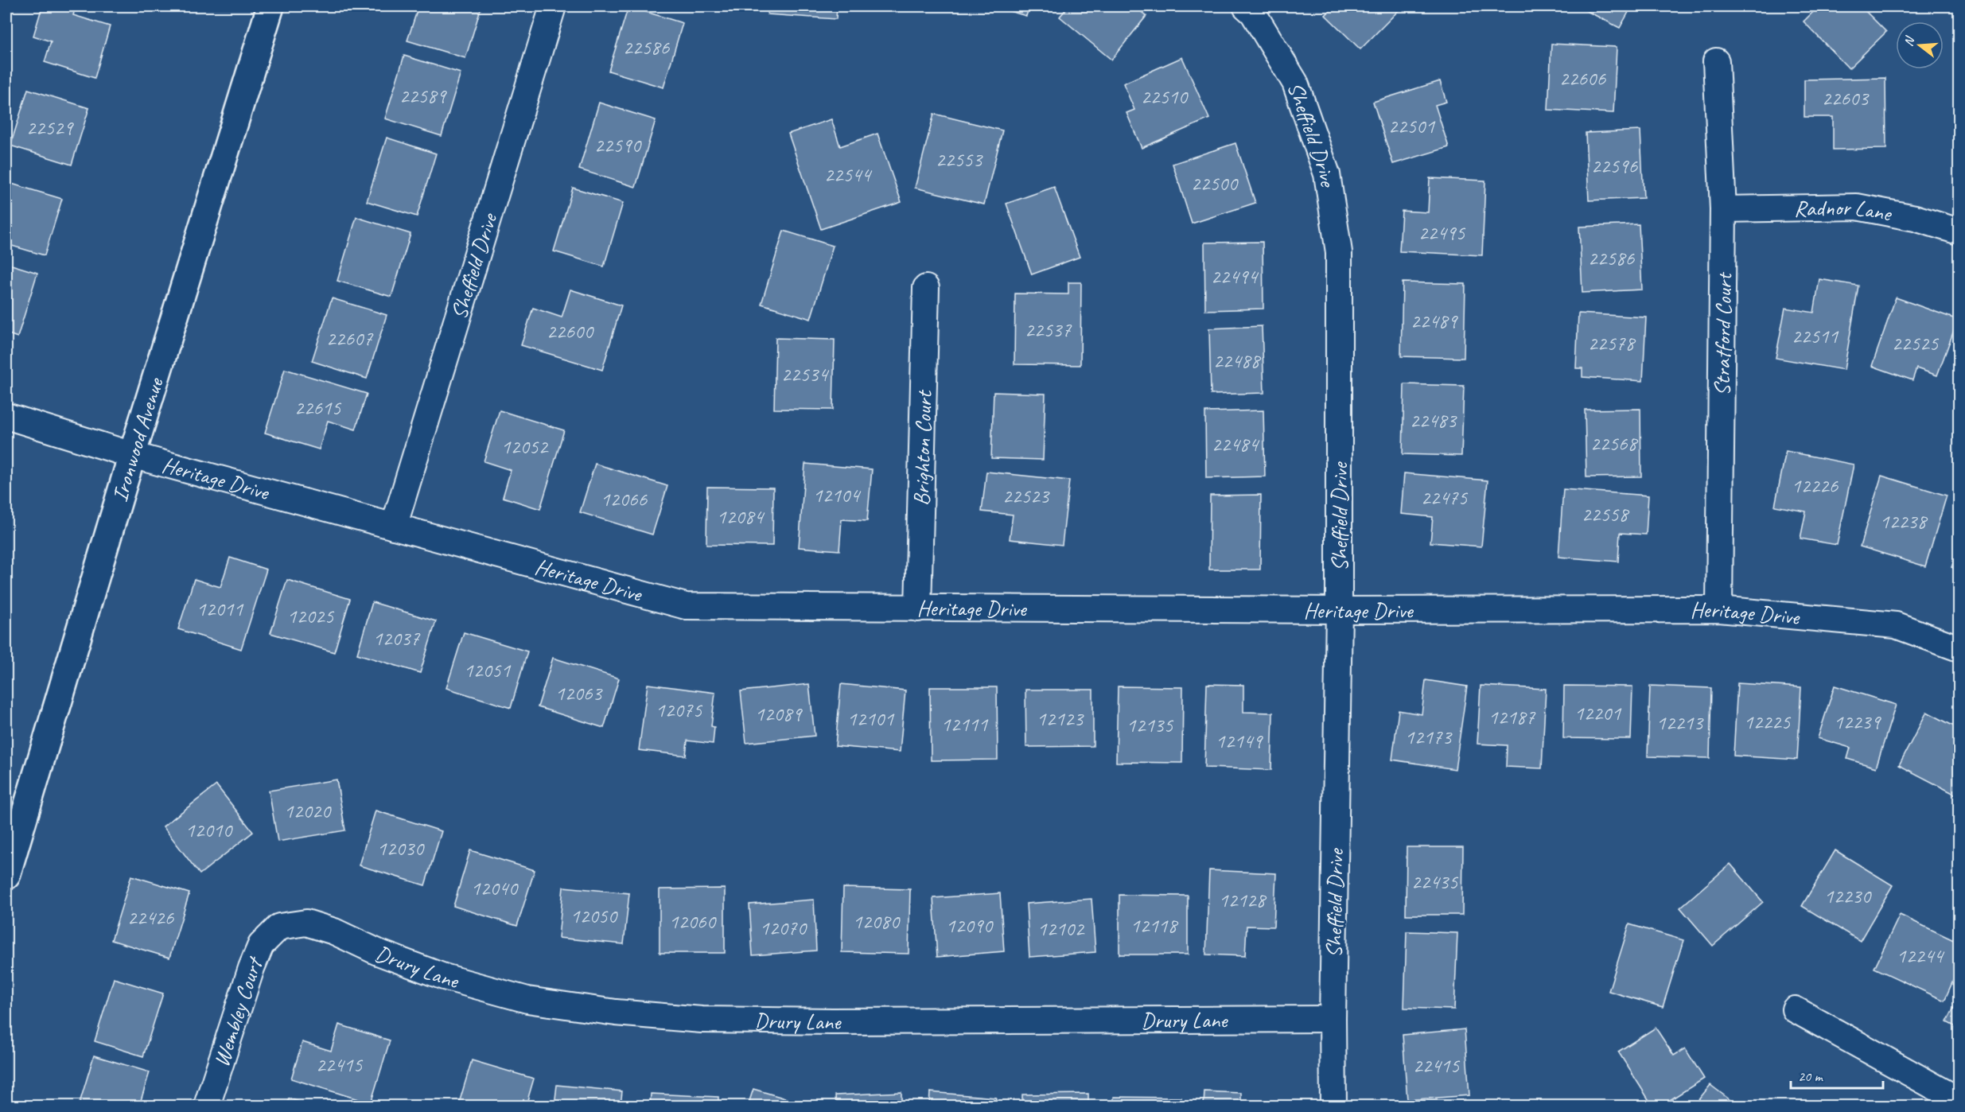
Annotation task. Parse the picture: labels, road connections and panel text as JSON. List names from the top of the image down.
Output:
{
  "streets": {
    "main road": ["Ironwood Avenue"],
    "street": [
      "Sheffield Drive",
      "Radnor Lane",
      "Stratford Court",
      "Brighton Court",
      "Heritage Drive",
      "Drury Lane",
      "Wembley Court"
    ]
  },
  "crossings": [
    ["Sheffield Drive", "Heritage Drive"],
    ["Sheffield Drive", "Drury Lane"],
    ["Radnor Lane", "Stratford Court"],
    ["Stratford Court", "Heritage Drive"],
    ["Ironwood Avenue", "Heritage Drive"],
    ["Brighton Court", "Heritage Drive"],
    ["Drury Lane", "Wembley Court"]
  ],
  "house_numbers": [
    "22586",
    "22606",
    "22589",
    "22510",
    "22603",
    "22501",
    "22529",
    "22590",
    "22553",
    "22596",
    "22544",
    "22500",
    "22495",
    "22586",
    "22494",
    "22489",
    "22537",
    "22600",
    "22511",
    "22607",
    "22578",
    "22525",
    "22488",
    "22534",
    "22615",
    "22483",
    "22568",
    "22484",
    "12052",
    "12226",
    "12104",
    "22523",
    "22475",
    "12066",
    "22558",
    "12084",
    "12238",
    "12011",
    "12025",
    "12037",
    "12051",
    "12063",
    "12075",
    "12201",
    "12089",
    "12187",
    "12101",
    "12123",
    "12225",
    "12239",
    "12213",
    "12111",
    "12135",
    "12173",
    "12149",
    "12020",
    "12010",
    "12030",
    "22435",
    "12040",
    "12230",
    "12128",
    "12050",
    "22426",
    "12060",
    "12080",
    "12090",
    "12118",
    "12070",
    "12102",
    "12244",
    "22415",
    "22415"
  ],
  "scale_bar": "20 m",
  "north": "left"
}
